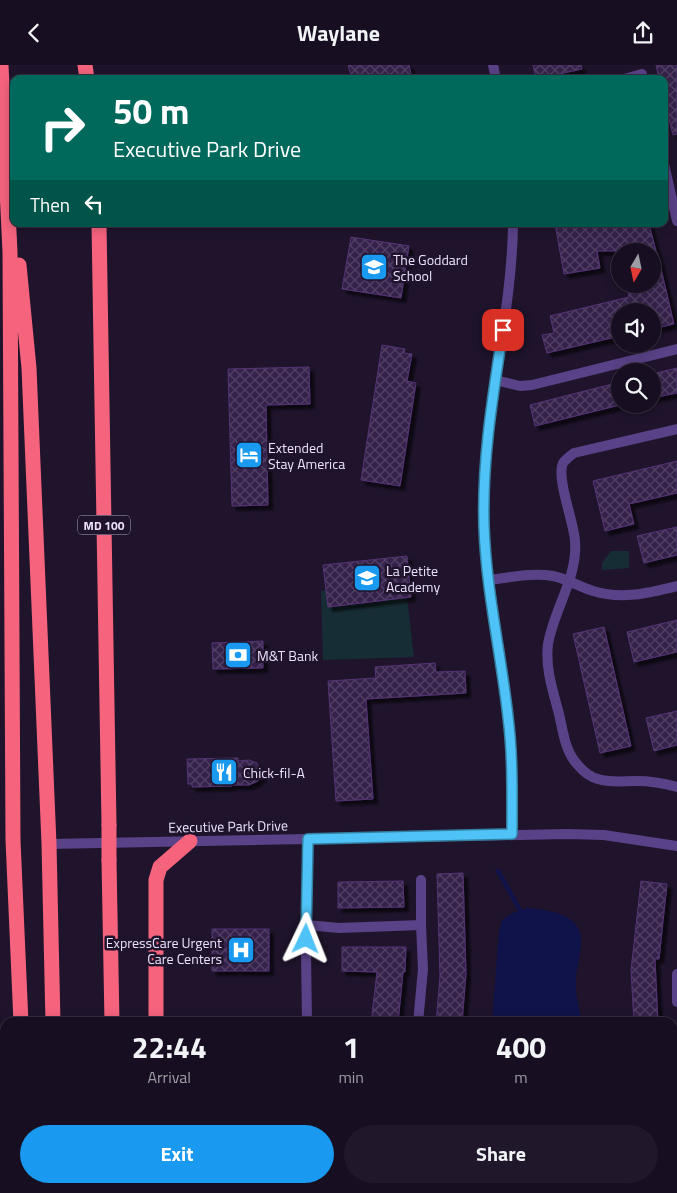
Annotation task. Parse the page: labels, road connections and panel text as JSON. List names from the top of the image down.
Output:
{
  "streets": {
    "highway": ["MD 100"],
    "street": ["Executive Park Drive"]
  },
  "places": {
    "school or university": ["The Goddard School", "La Petite Academy"],
    "hotel": ["Extended Stay America"],
    "bank": ["M&T Bank"],
    "restaurant": ["Chick-fil-A"],
    "hospital": ["ExpressCare Urgent Care Centers"]
  },
  "north": "bottom",
  "page": {
    "header": "Waylane",
    "turn": ["50 m", "Executive Park Drive"],
    "then": "Then",
    "eta": [
      "22:44",
      "Arrival",
      "1",
      "min",
      "400",
      "m"
    ],
    "buttons": ["Exit", "Share"]
  }
}
